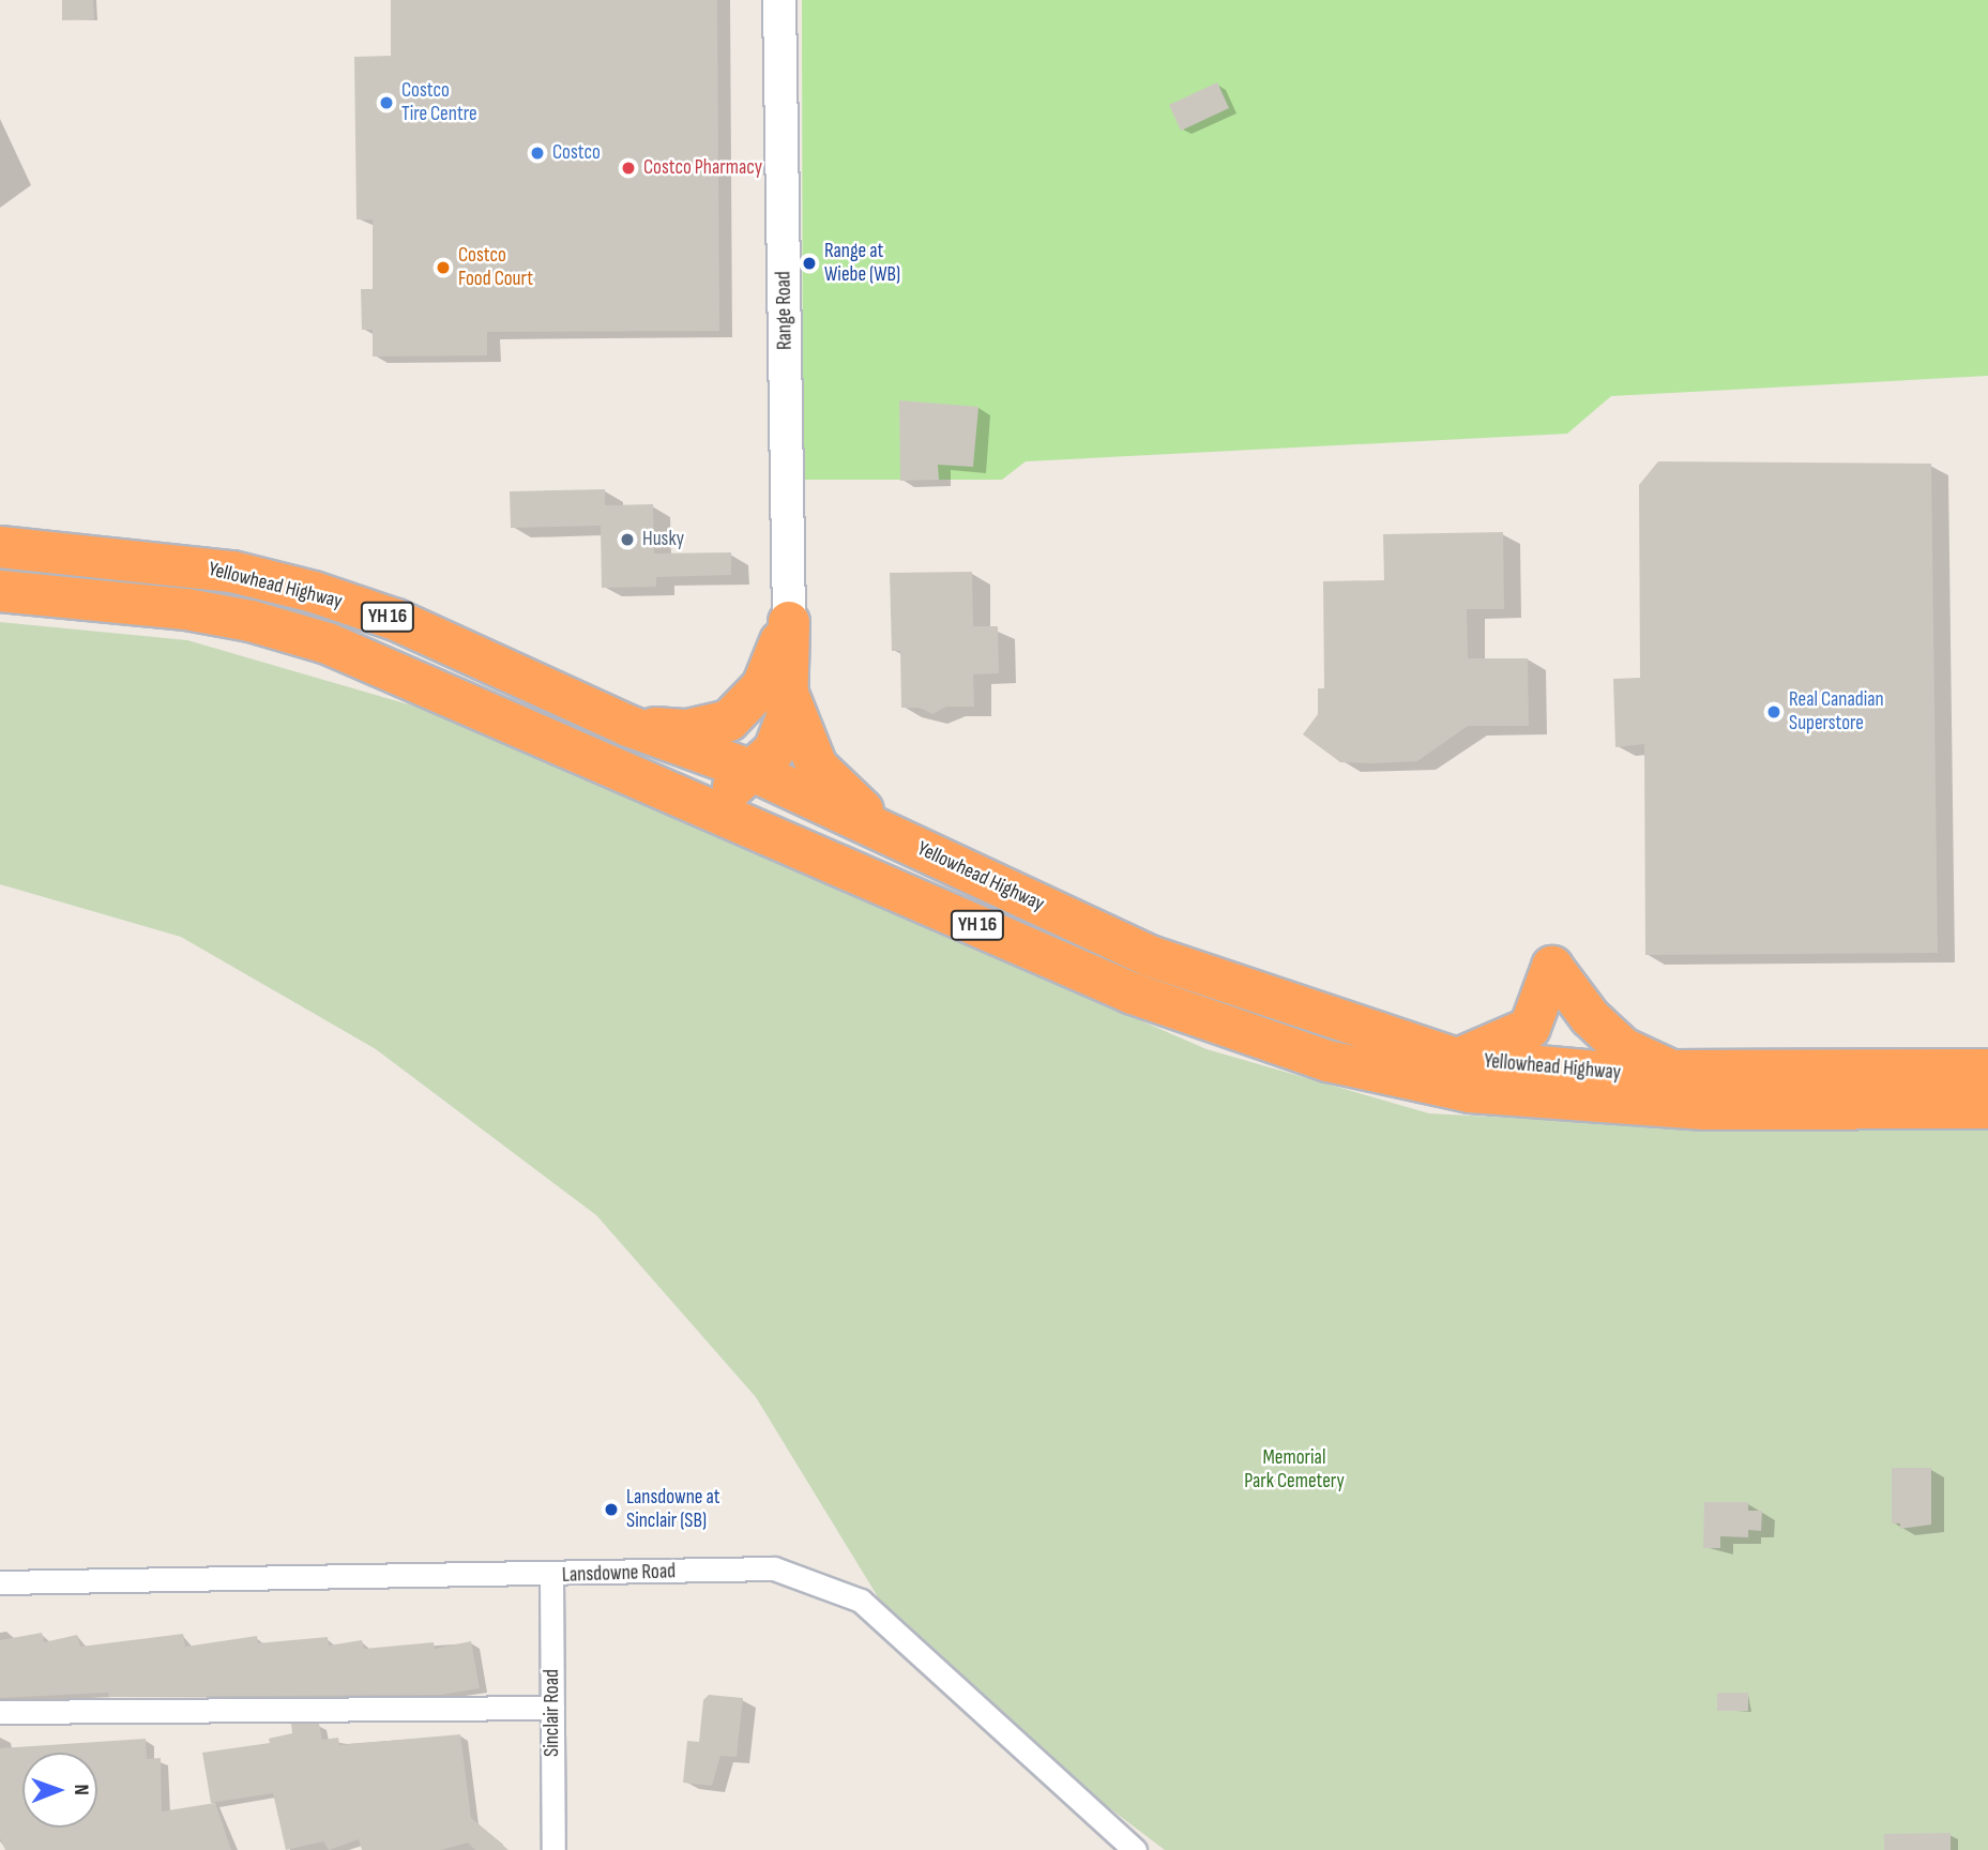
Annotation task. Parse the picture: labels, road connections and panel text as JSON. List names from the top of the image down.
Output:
{
  "streets": {
    "highway": ["Yellowhead Highway", "YH 16"],
    "street": ["Range Road", "Lansdowne Road", "Sinclair Road"]
  },
  "crossings": [
    ["Lansdowne Road", "Sinclair Road"]
  ],
  "parks": ["Memorial Park Cemetery"],
  "places": [
    "Costco Tire Centre",
    "Costco",
    "Costco Pharmacy",
    "Range at Wiebe (WB)",
    "Costco Food Court",
    "Husky",
    "Real Canadian Superstore",
    "Lansdowne at Sinclair (SB)"
  ],
  "north": "right"
}
